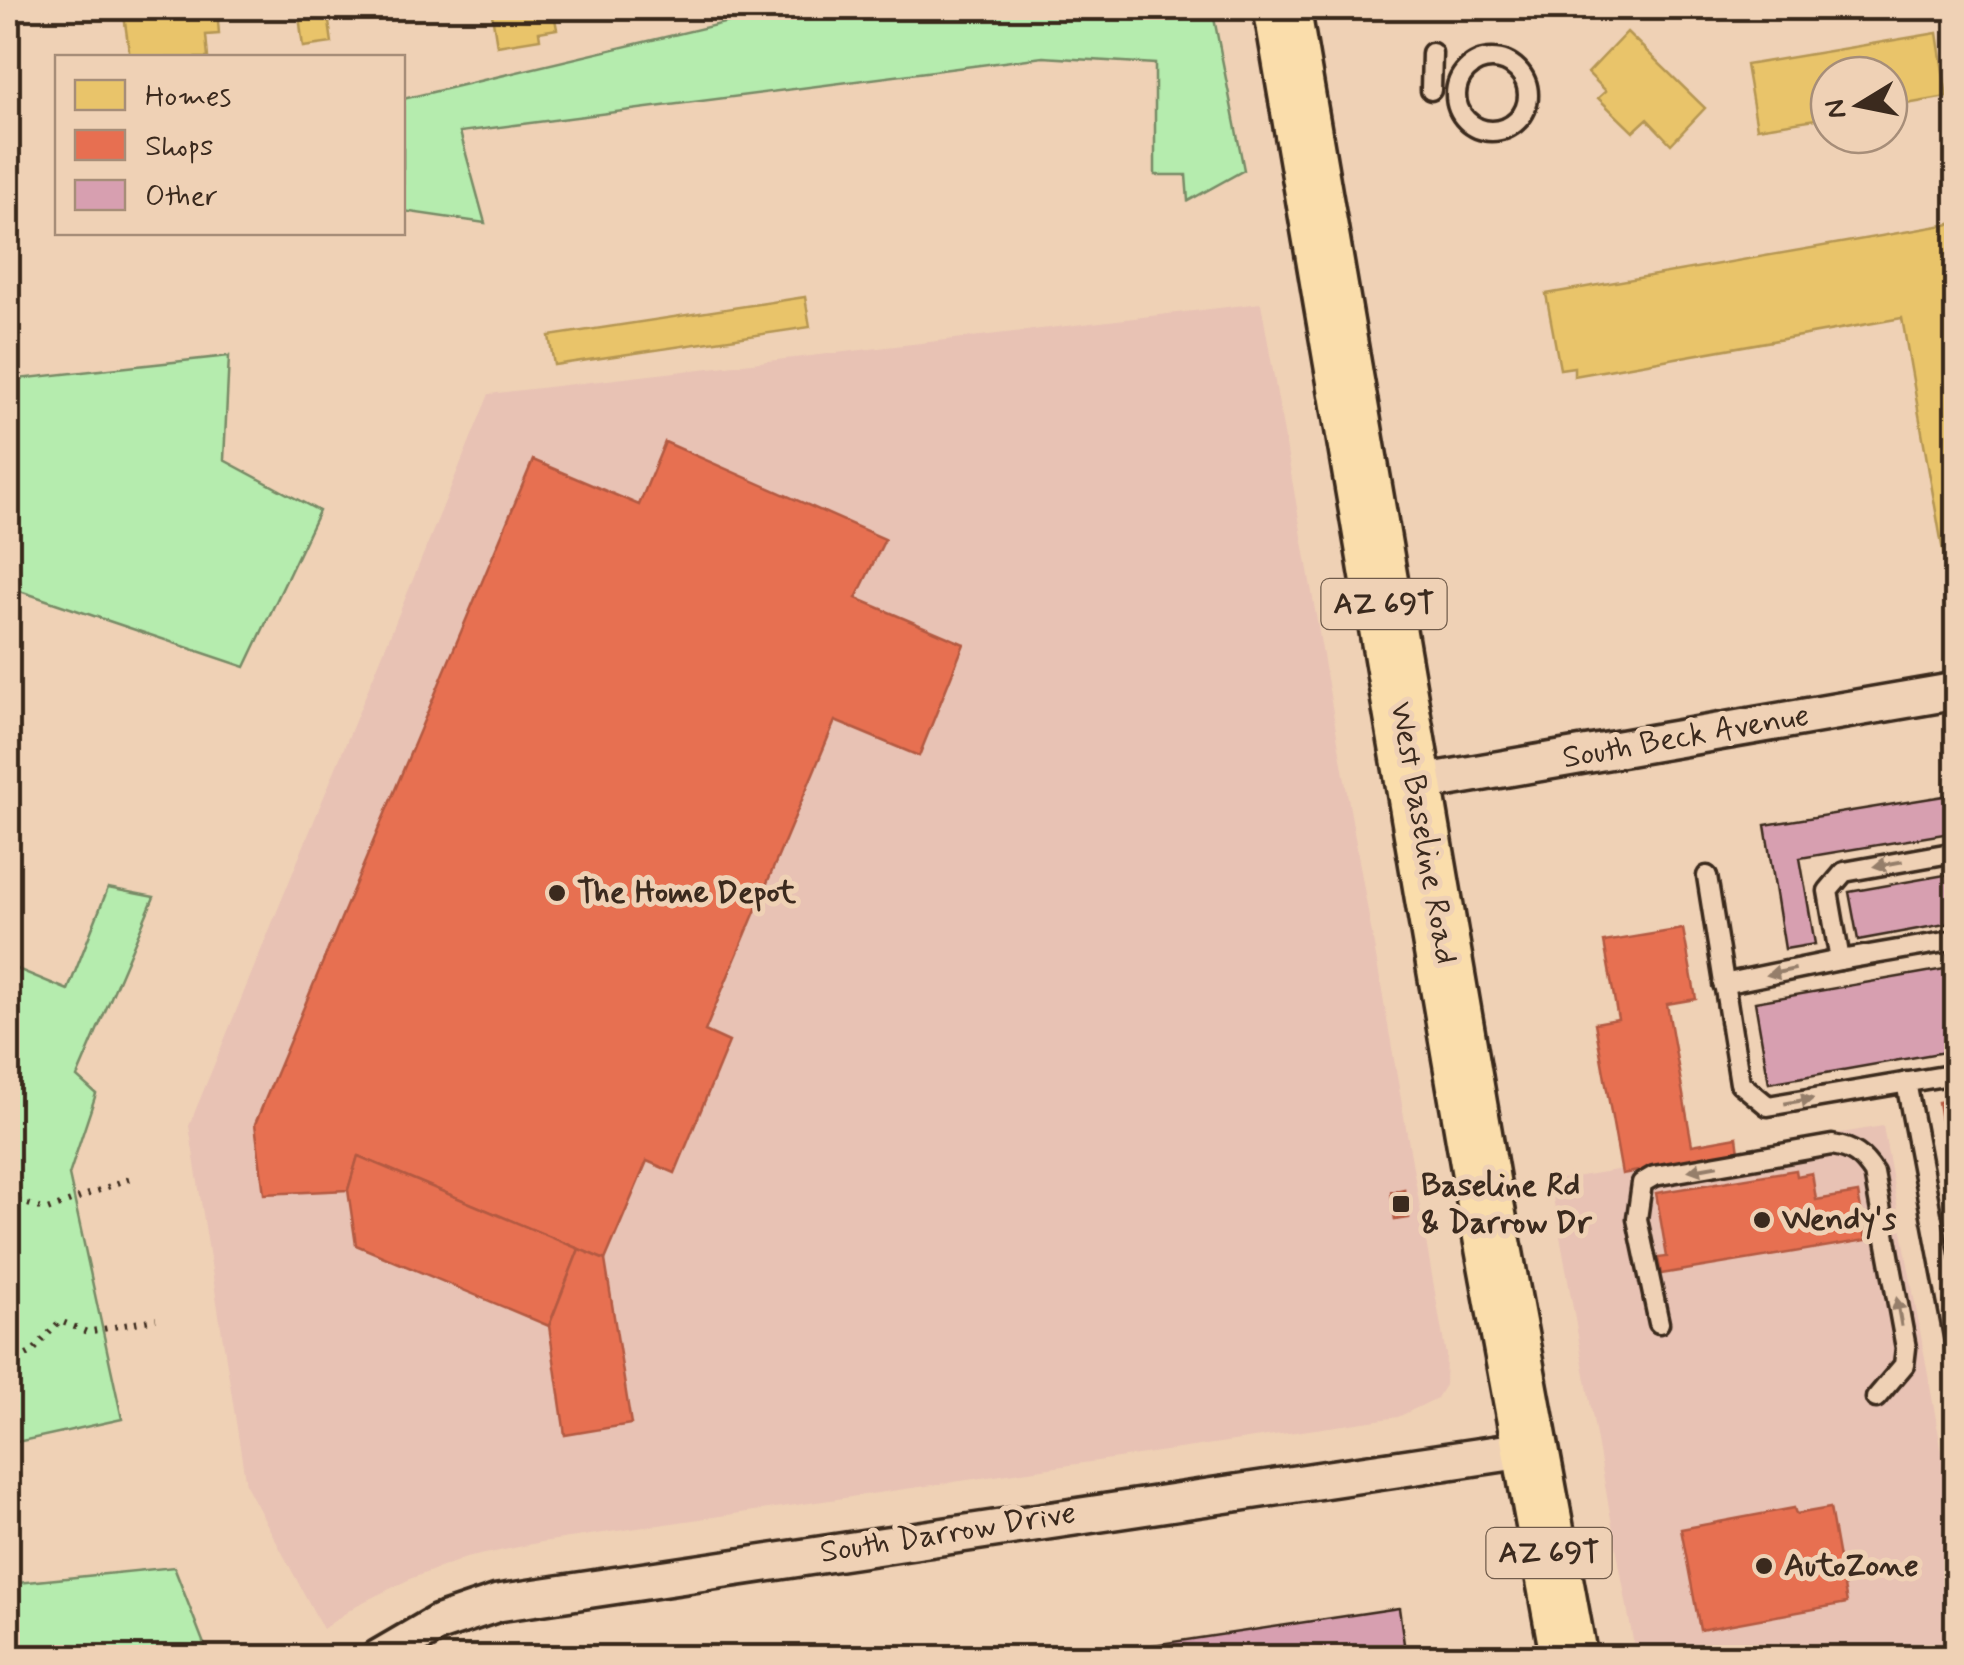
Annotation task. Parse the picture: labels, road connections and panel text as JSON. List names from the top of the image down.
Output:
{
  "streets": {
    "main road": ["AZ 69T", "West Baseline Road"],
    "street": ["South Beck Avenue", "South Darrow Drive"]
  },
  "crossings": [
    ["South Beck Avenue", "West Baseline Road"],
    ["West Baseline Road", "South Darrow Drive"]
  ],
  "places": {
    "other": ["The Home Depot", "Wendy's", "AutoZone"],
    "transit": ["Baseline Rd & Darrow Dr"]
  },
  "legend": ["Homes", "Shops", "Other"],
  "north": "left"
}
